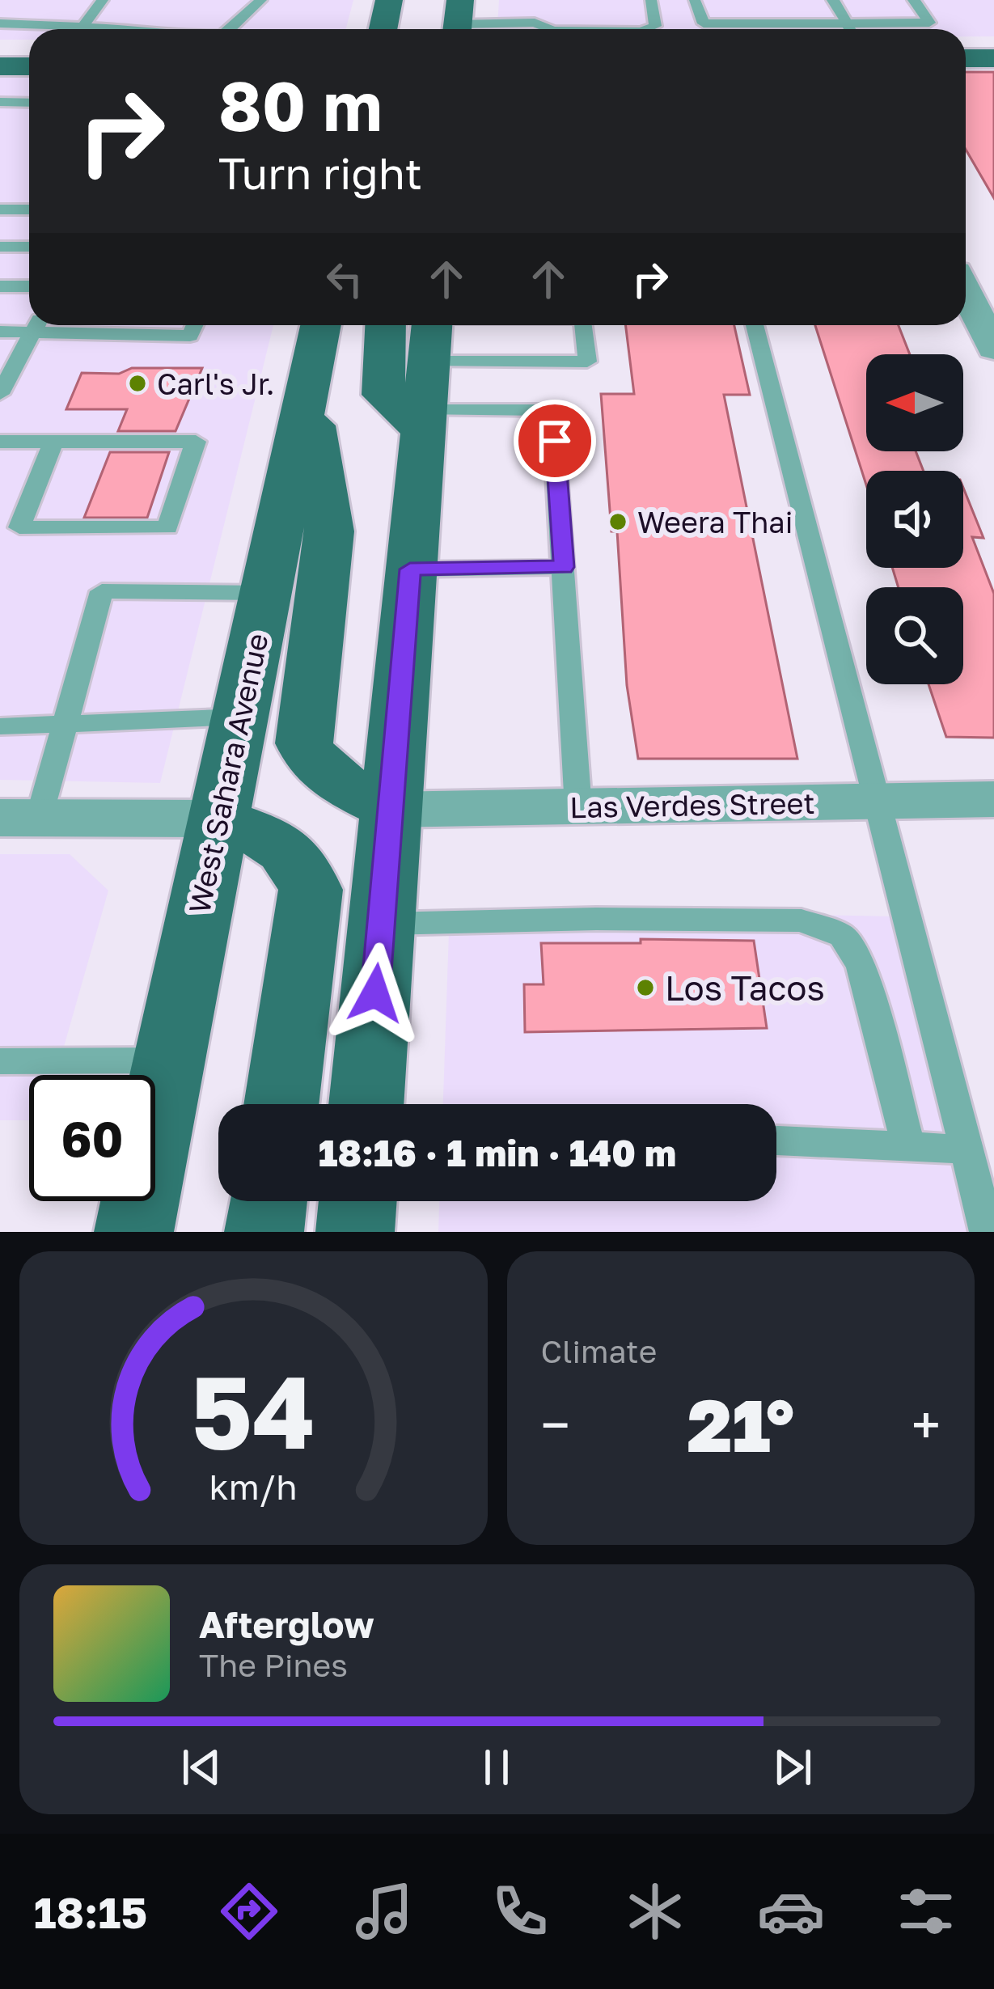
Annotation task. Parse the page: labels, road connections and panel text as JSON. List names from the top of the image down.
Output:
{
  "streets": {
    "main road": ["West Sahara Avenue"],
    "street": ["Las Verdes Street"]
  },
  "places": ["Carl's Jr.", "Weera Thai", "Los Tacos"],
  "north": "left",
  "page": {
    "turn": ["80 m", "Turn right"],
    "limit": "60",
    "trip": "18:16 · 1 min · 140 m",
    "tile": "Climate",
    "heat": ["−", "21°", "+"],
    "song": ["Afterglow", "The Pines"],
    "tabs": "18:15",
    "gauge": ["54", "km/h"]
  }
}
